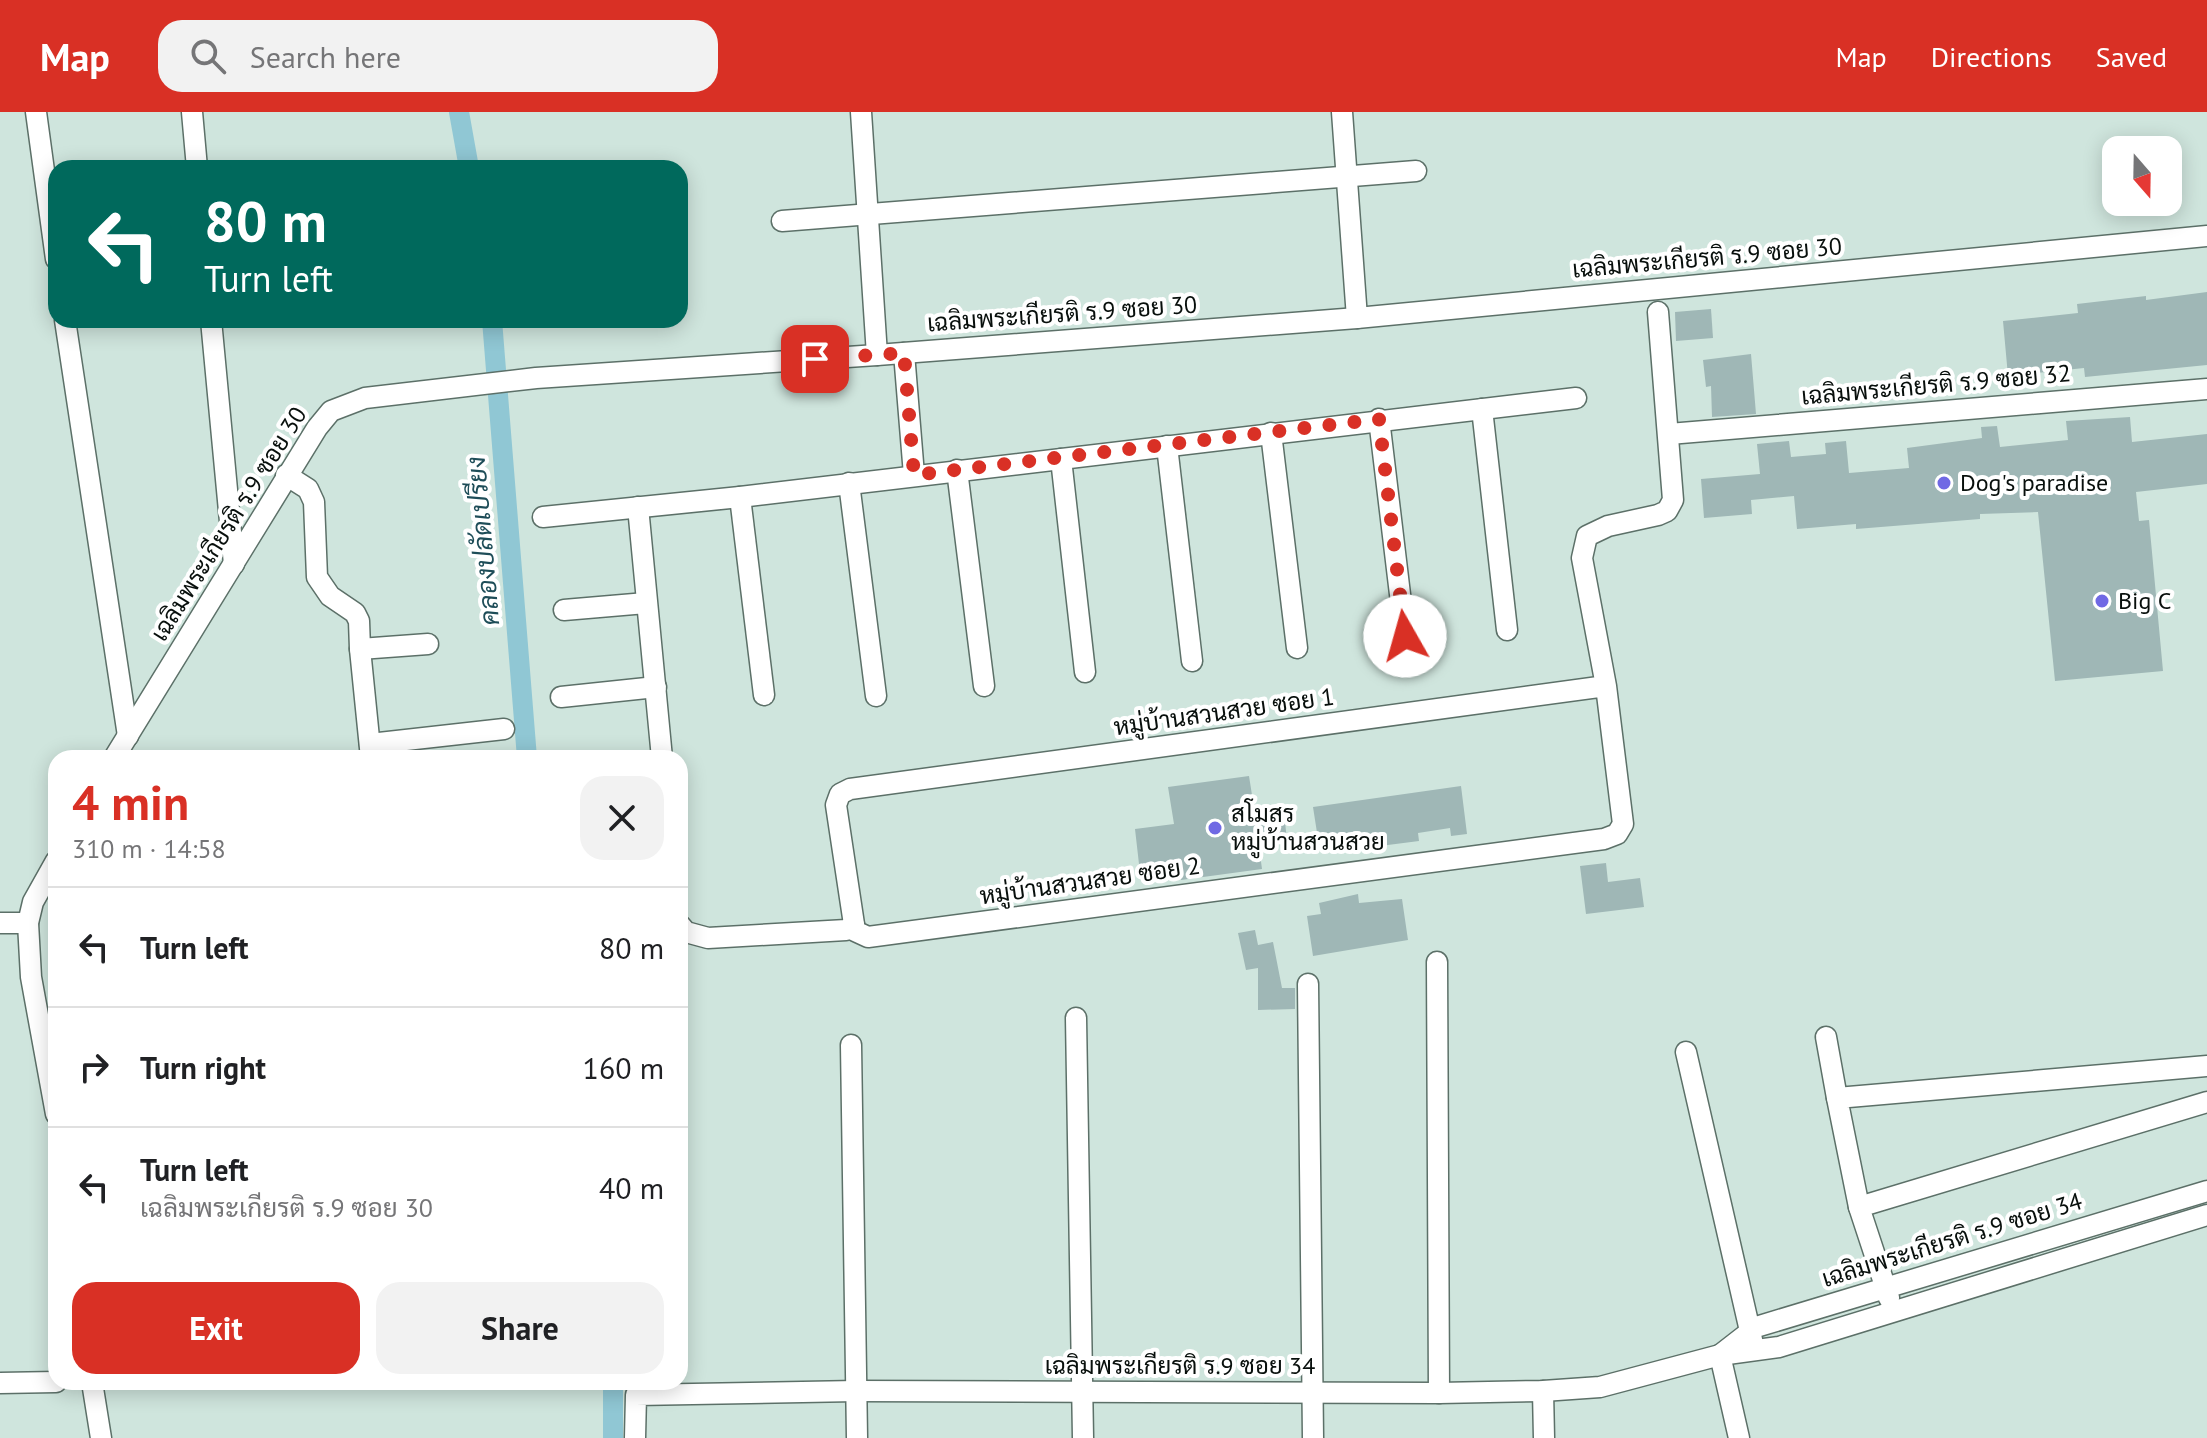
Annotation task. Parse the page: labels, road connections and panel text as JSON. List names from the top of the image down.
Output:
{
  "streets": {
    "street": [
      "เฉลิมพระเกียรติ ร.9 ซอย 30",
      "เฉลิมพระเกียรติ ร.9 ซอย 32",
      "หมู่บ้านสวนสวย ซอย 1",
      "หมู่บ้านสวนสวย ซอย 2",
      "เฉลิมพระเกียรติ ร.9 ซอย 34"
    ]
  },
  "crossings": [
    ["หมู่บ้านสวนสวย ซอย 1", "หมู่บ้านสวนสวย ซอย 2"]
  ],
  "water": ["คลองปลัดเปรียง"],
  "places": ["Dog's paradise", "Big C", "สโมสร หมู่บ้านสวนสวย"],
  "north": "bottom",
  "page": {
    "header": "Map",
    "search": "Search here",
    "nav": ["Map", "Directions", "Saved"],
    "turn": ["80 m", "Turn left"],
    "heading": ["4 min", "310 m · 14:58"],
    "list": [
      {
        "name": "Turn left",
        "value": "80 m"
      },
      {
        "name": "Turn right",
        "value": "160 m"
      },
      {
        "name": "Turn left",
        "note": "เฉลิมพระเกียรติ ร.9 ซอย 30",
        "value": "40 m"
      }
    ],
    "buttons": ["Exit", "Share"]
  }
}
